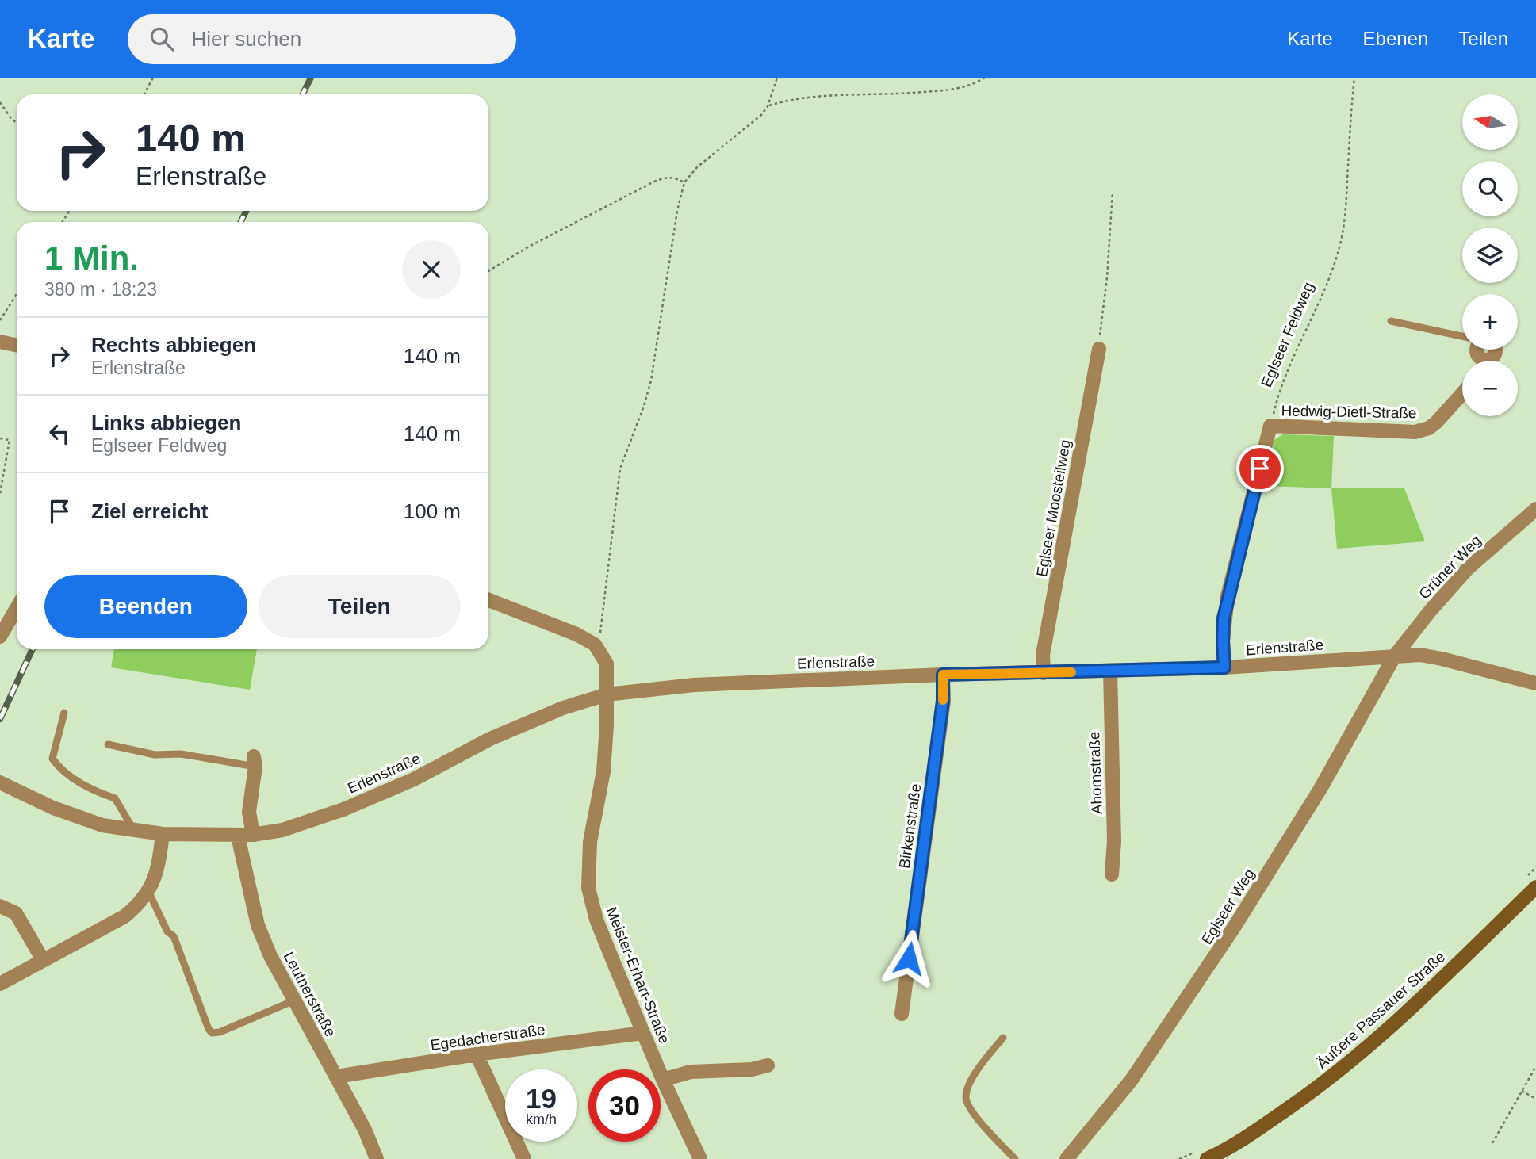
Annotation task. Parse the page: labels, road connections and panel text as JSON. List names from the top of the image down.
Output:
{
  "streets": {
    "main road": ["Äußere Passauer Straße"],
    "street": [
      "Hedwig-Dietl-Straße",
      "Eglseer Moosteilweg",
      "Grüner Weg",
      "Erlenstraße",
      "Ahornstraße",
      "Birkenstraße",
      "Eglseer Weg",
      "Meister-Erhart-Straße",
      "Leutnerstraße",
      "Egedacherstraße"
    ],
    "path": ["Eglseer Feldweg"]
  },
  "crossings": [
    ["Eglseer Feldweg", "Hedwig-Dietl-Straße"],
    ["Eglseer Moosteilweg", "Erlenstraße"],
    ["Grüner Weg", "Erlenstraße"],
    ["Grüner Weg", "Eglseer Weg"],
    ["Erlenstraße", "Ahornstraße"],
    ["Erlenstraße", "Birkenstraße"],
    ["Erlenstraße", "Eglseer Weg"],
    ["Erlenstraße", "Meister-Erhart-Straße"],
    ["Erlenstraße", "Leutnerstraße"],
    ["Meister-Erhart-Straße", "Egedacherstraße"],
    ["Leutnerstraße", "Egedacherstraße"]
  ],
  "north": "left",
  "page": {
    "header": "Karte",
    "search": "Hier suchen",
    "nav": ["Karte", "Ebenen", "Teilen"],
    "map_buttons": ["+", "−"],
    "turn": ["140 m", "Erlenstraße"],
    "heading": ["1 Min.", "380 m · 18:23"],
    "list": [
      {
        "name": "Rechts abbiegen",
        "note": "Erlenstraße",
        "value": "140 m"
      },
      {
        "name": "Links abbiegen",
        "note": "Eglseer Feldweg",
        "value": "140 m"
      },
      {
        "name": "Ziel erreicht",
        "value": "100 m"
      }
    ],
    "buttons": ["Beenden", "Teilen"],
    "speed": "19 km/h",
    "limit": "30"
  }
}
